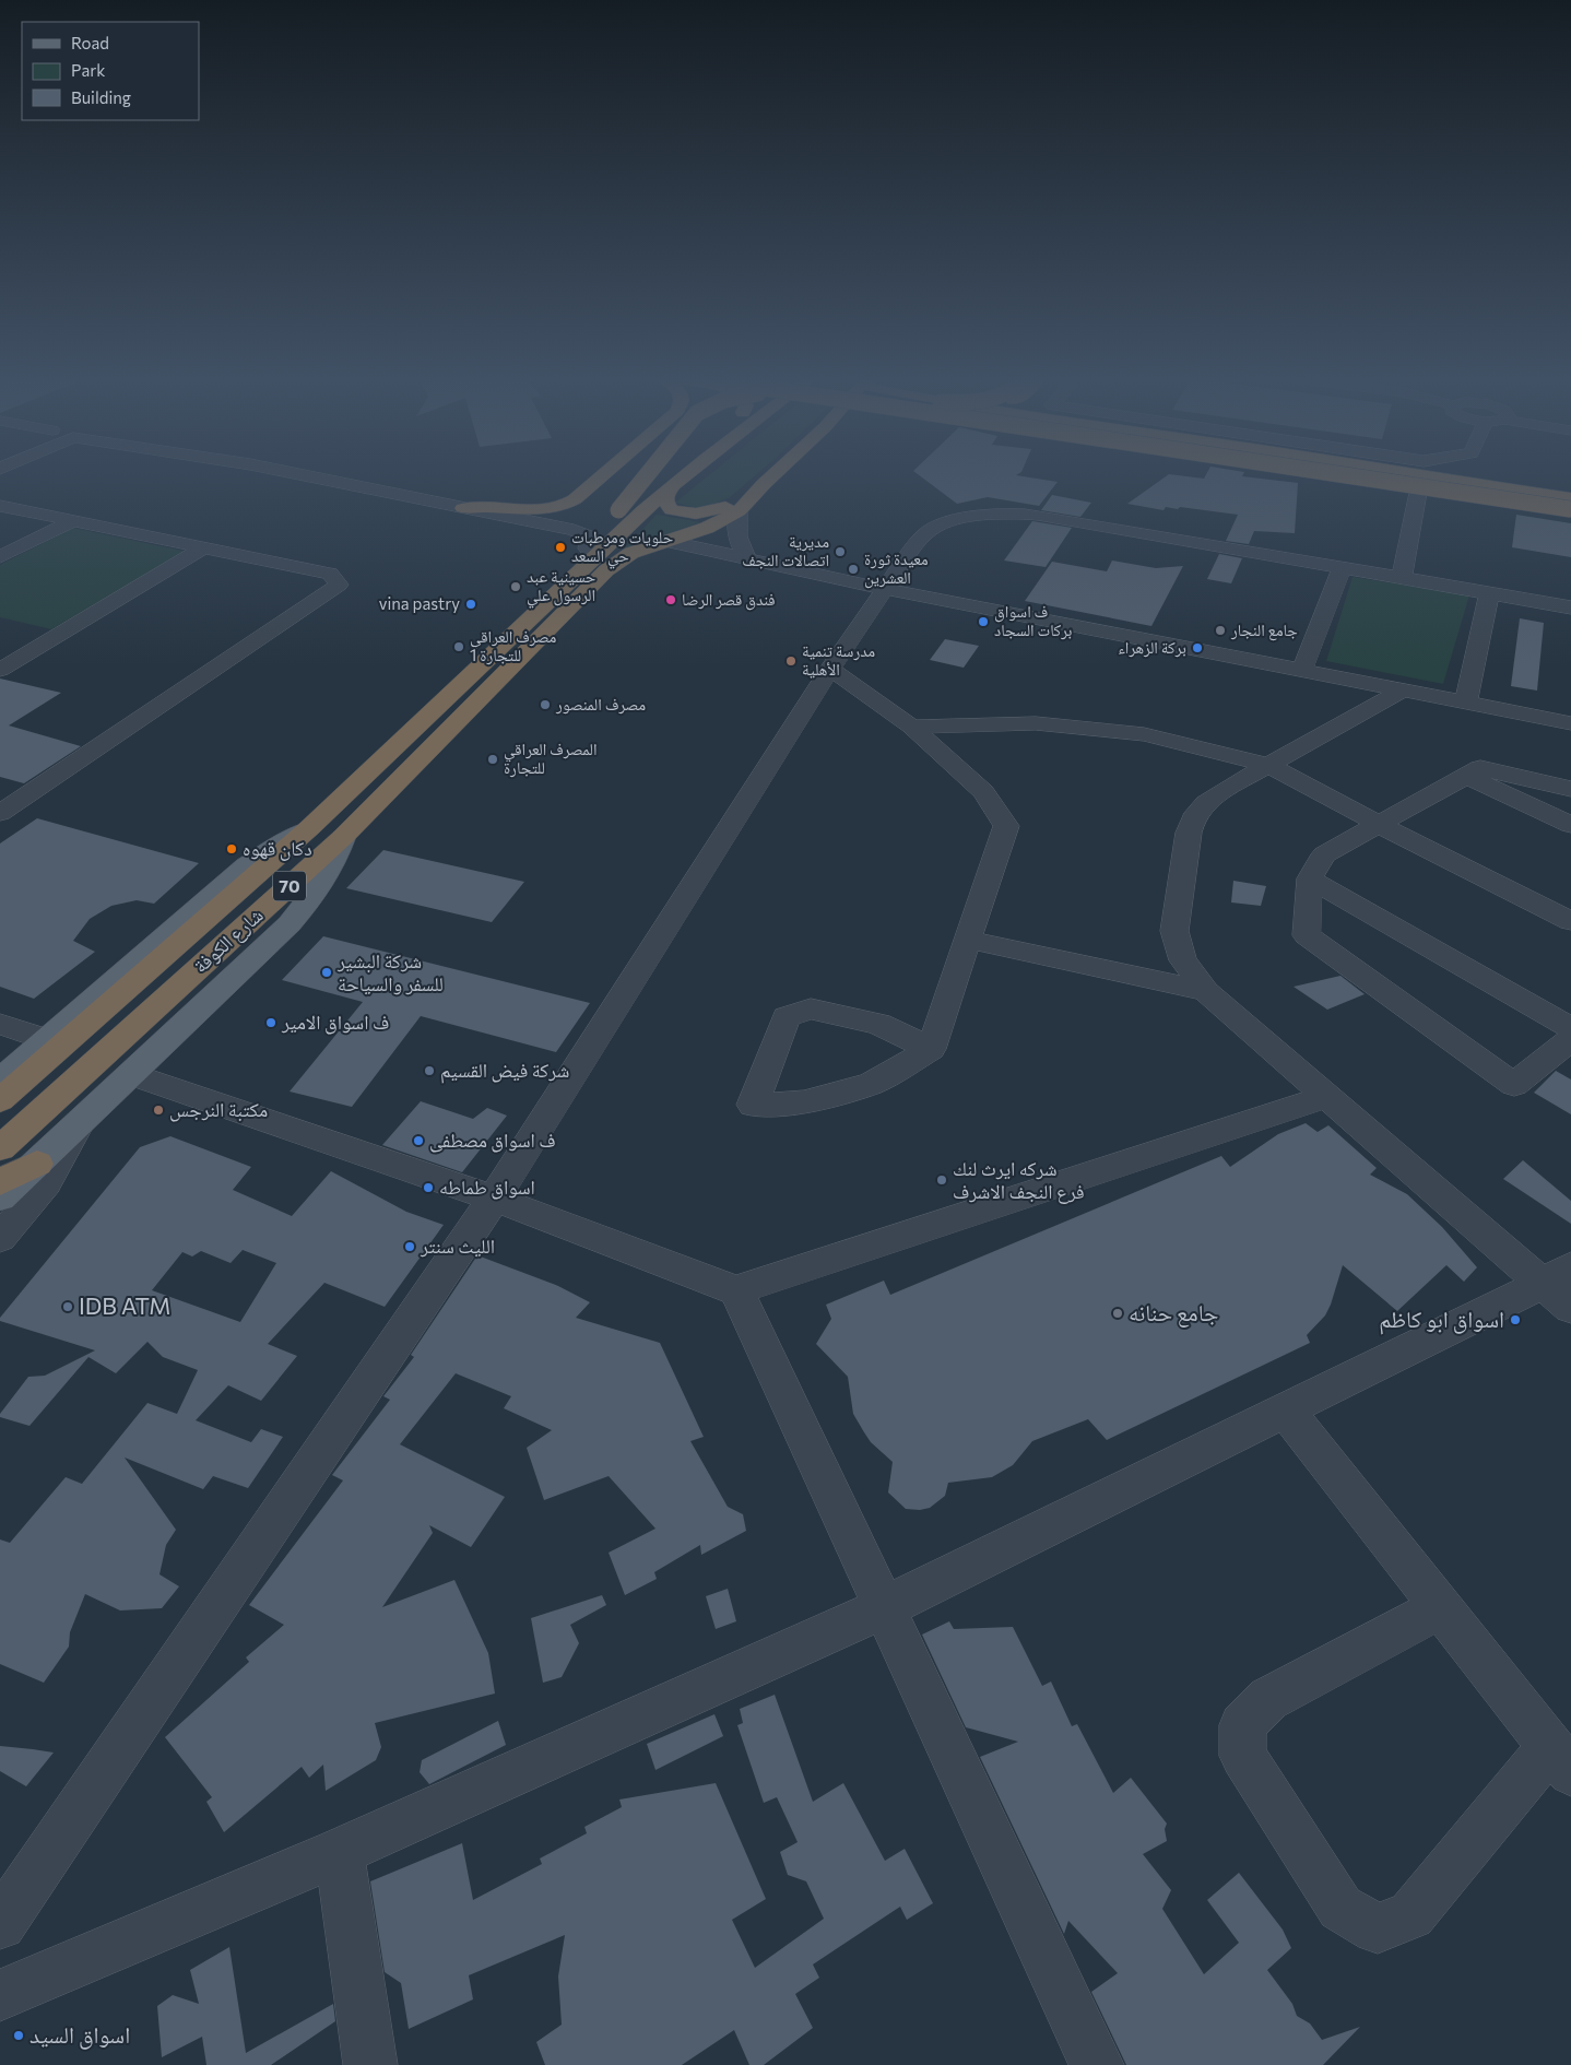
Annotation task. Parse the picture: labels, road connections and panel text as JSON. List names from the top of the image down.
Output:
{
  "streets": {
    "highway": ["70", "شارع الكوفة"]
  },
  "crossings": [
    ["70", "شارع الكوفة"]
  ],
  "places": [
    "حلويات ومرطبات حي السعد",
    "مديرية اتصالات النجف",
    "معيدة ثورة العشرين",
    "حسينية عبد الرسول علي",
    "فندق قصر الرضا",
    "vina pastry",
    "ف اسواق بركات السجاد",
    "جامع النجار",
    "مصرف العراقي للتجارة 1",
    "بركة الزهراء",
    "مدرسة تنمية الأهلية",
    "مصرف المنصور",
    "المصرف العراقي للتجارة",
    "دكان قهوه",
    "شركة البشير للسفر والسياحة",
    "ف اسواق الامير",
    "شركة فيض القسيم",
    "مكتبة النرجس",
    "ف اسواق مصطفى",
    "شركه ايرث لنك فرع النجف الاشرف",
    "اسواق طماطه",
    "الليث سنتر",
    "IDB ATM",
    "جامع حنانه",
    "اسواق ابو كاظم",
    "اسواق السيد"
  ],
  "legend": ["Road", "Park", "Building"]
}
